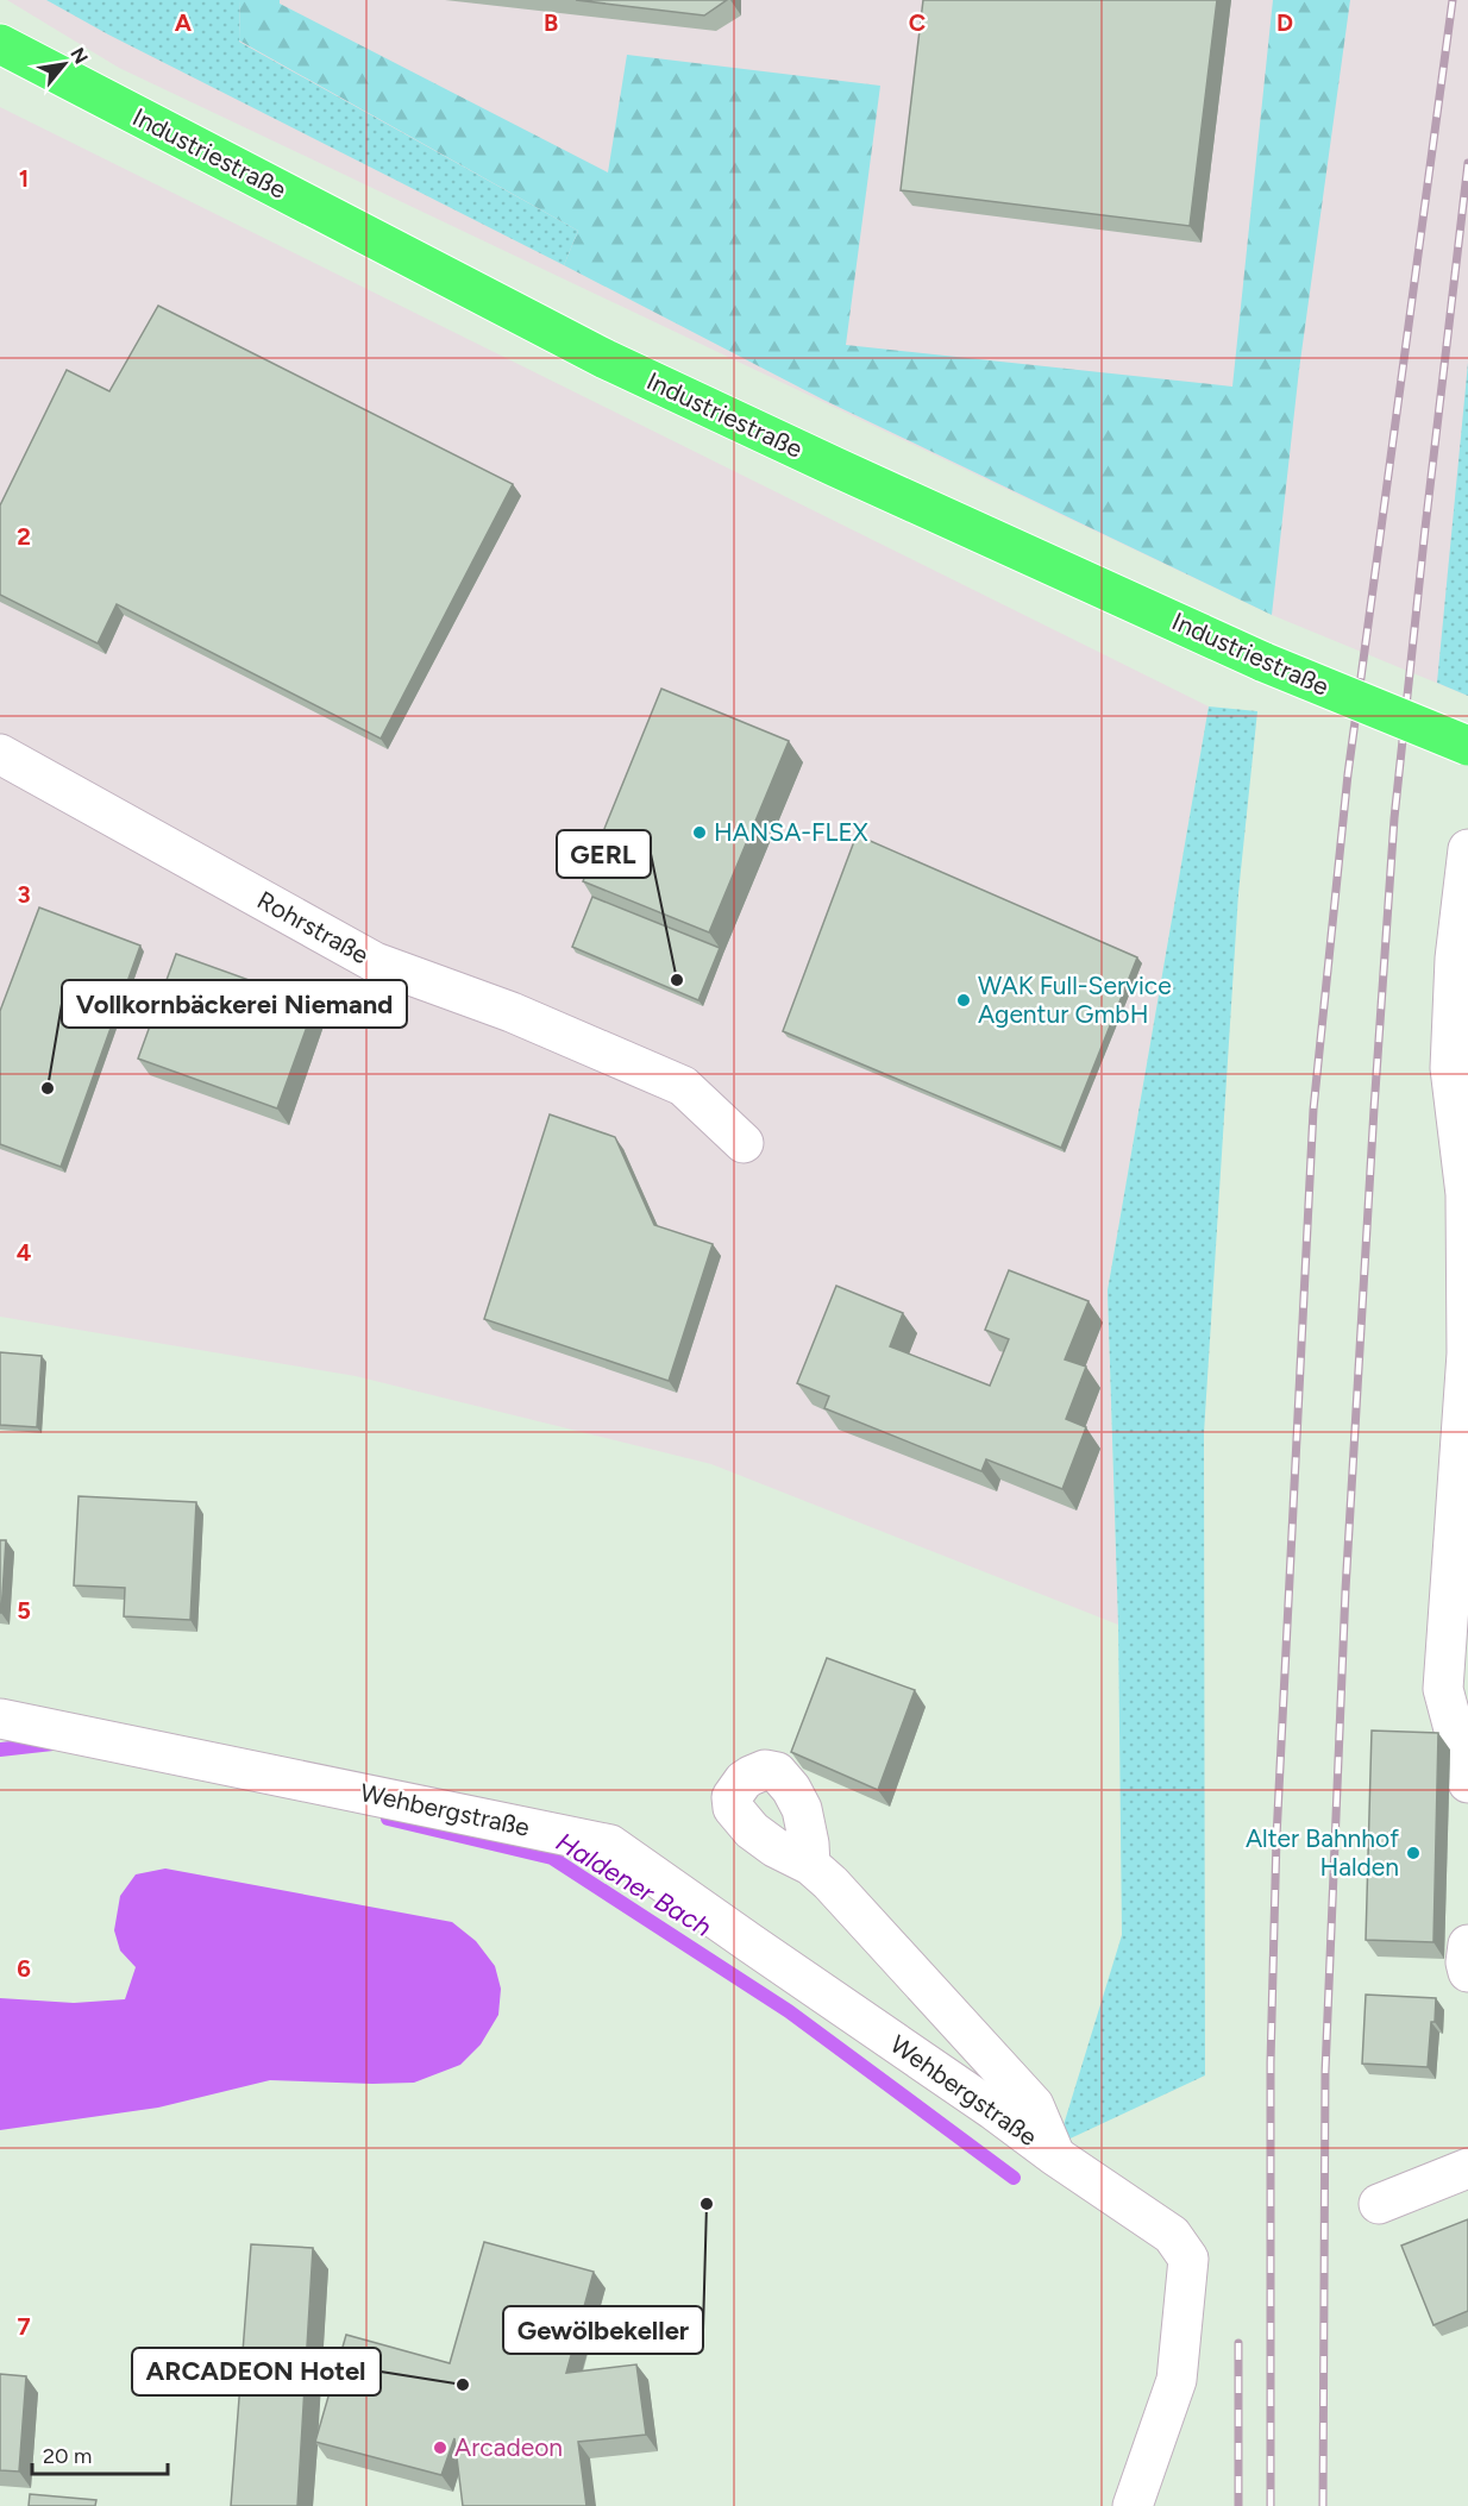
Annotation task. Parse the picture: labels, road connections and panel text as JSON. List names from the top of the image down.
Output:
{
  "streets": {
    "main road": ["Industriestraße"],
    "street": ["Rohrstraße", "Wehbergstraße"]
  },
  "water": ["Haldener Bach"],
  "places": [
    "HANSA-FLEX",
    "GERL",
    "WAK Full-Service Agentur GmbH",
    "Vollkornbäckerei Niemand",
    "Alter Bahnhof Halden",
    "Gewölbekeller",
    "ARCADEON Hotel",
    "Arcadeon"
  ],
  "scale_bar": "20 m",
  "north": "top right",
  "grid": {
    "columns": [
      "A",
      "B",
      "C",
      "D"
    ],
    "rows": [
      "1",
      "2",
      "3",
      "4",
      "5",
      "6",
      "7"
    ]
  }
}
